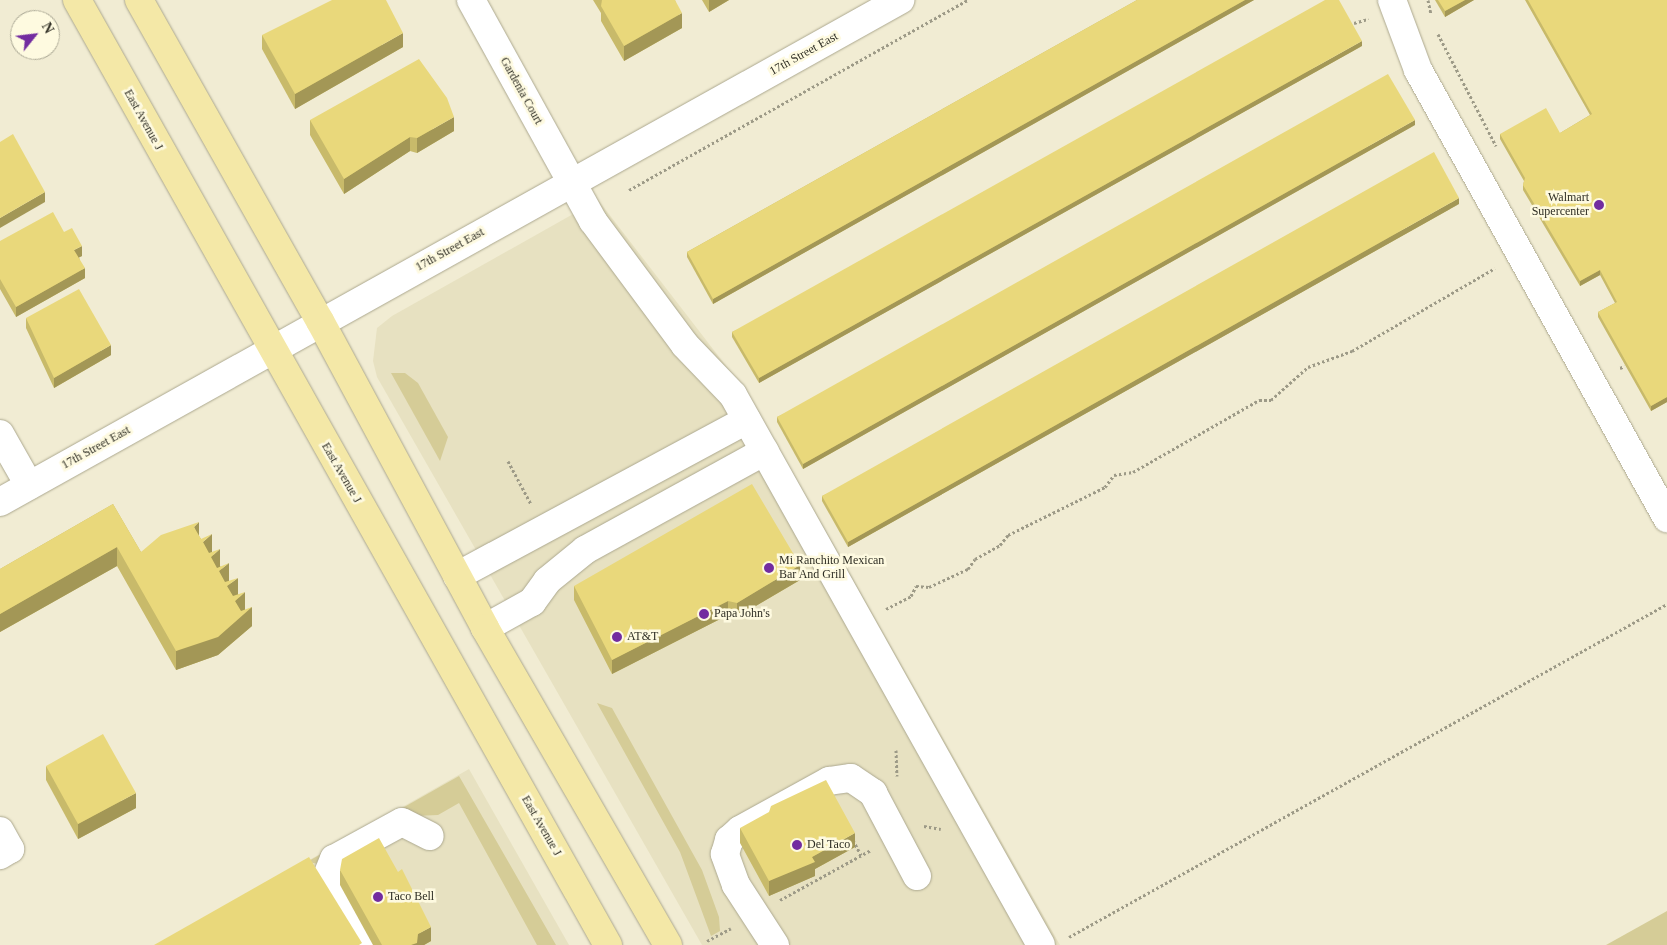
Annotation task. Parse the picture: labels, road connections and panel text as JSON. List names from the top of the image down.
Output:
{
  "streets": {
    "main road": ["East Avenue J"],
    "street": ["17th Street East", "Gardenia Court"]
  },
  "crossings": [
    ["17th Street East", "Gardenia Court"],
    ["17th Street East", "East Avenue J"]
  ],
  "places": [
    "Walmart Supercenter",
    "Mi Ranchito Mexican Bar And Grill",
    "Papa John's",
    "AT&T",
    "Del Taco",
    "Taco Bell"
  ],
  "north": "top right"
}
